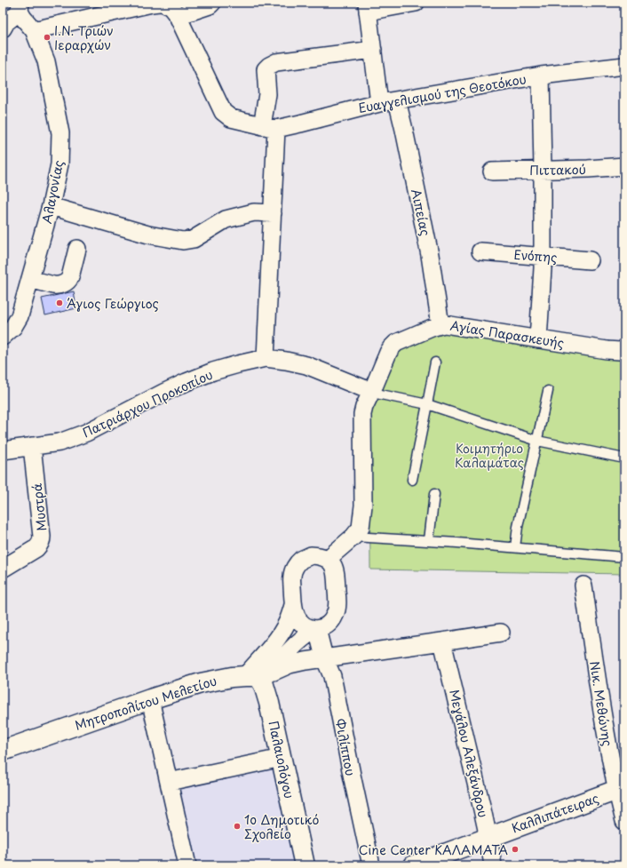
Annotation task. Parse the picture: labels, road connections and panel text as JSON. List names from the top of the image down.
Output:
{
  "streets": {
    "main road": ["Μητροπολίτου Μελετίου", "Παλαιολόγου", "Καλλιπάτειρας"],
    "street": [
      "Ευαγγελισμού της Θεοτόκου",
      "Πιττακού",
      "Αλαγονίας",
      "Αιπείας",
      "Ενόπης",
      "Αγίας Παρασκευής",
      "Πατριάρχου Προκοπίου",
      "Μυστρά",
      "Νικ. Μεθώνης",
      "Φιλίππου",
      "Μεγάλου Αλεξάνδρου"
    ]
  },
  "crossings": [
    ["Ευαγγελισμού της Θεοτόκου", "Αλαγονίας"],
    ["Ευαγγελισμού της Θεοτόκου", "Αιπείας"],
    ["Αιπείας", "Αγίας Παρασκευής"],
    ["Αγίας Παρασκευής", "Πατριάρχου Προκοπίου"],
    ["Αγίας Παρασκευής", "Φιλίππου"],
    ["Πατριάρχου Προκοπίου", "Μυστρά"],
    ["Μητροπολίτου Μελετίου", "Φιλίππου"],
    ["Μητροπολίτου Μελετίου", "Μεγάλου Αλεξάνδρου"],
    ["Μητροπολίτου Μελετίου", "Παλαιολόγου"],
    ["Νικ. Μεθώνης", "Καλλιπάτειρας"],
    ["Μεγάλου Αλεξάνδρου", "Καλλιπάτειρας"]
  ],
  "parks": ["Κοιμητήριο Καλαμάτας"],
  "places": [
    "Ι.Ν. Τριών Ιεραρχών",
    "Άγιος Γεώργιος",
    "1o Δημοτικό Σχολείο",
    "Cine Center ΚΑΛΑΜΑΤΑ"
  ]
}
